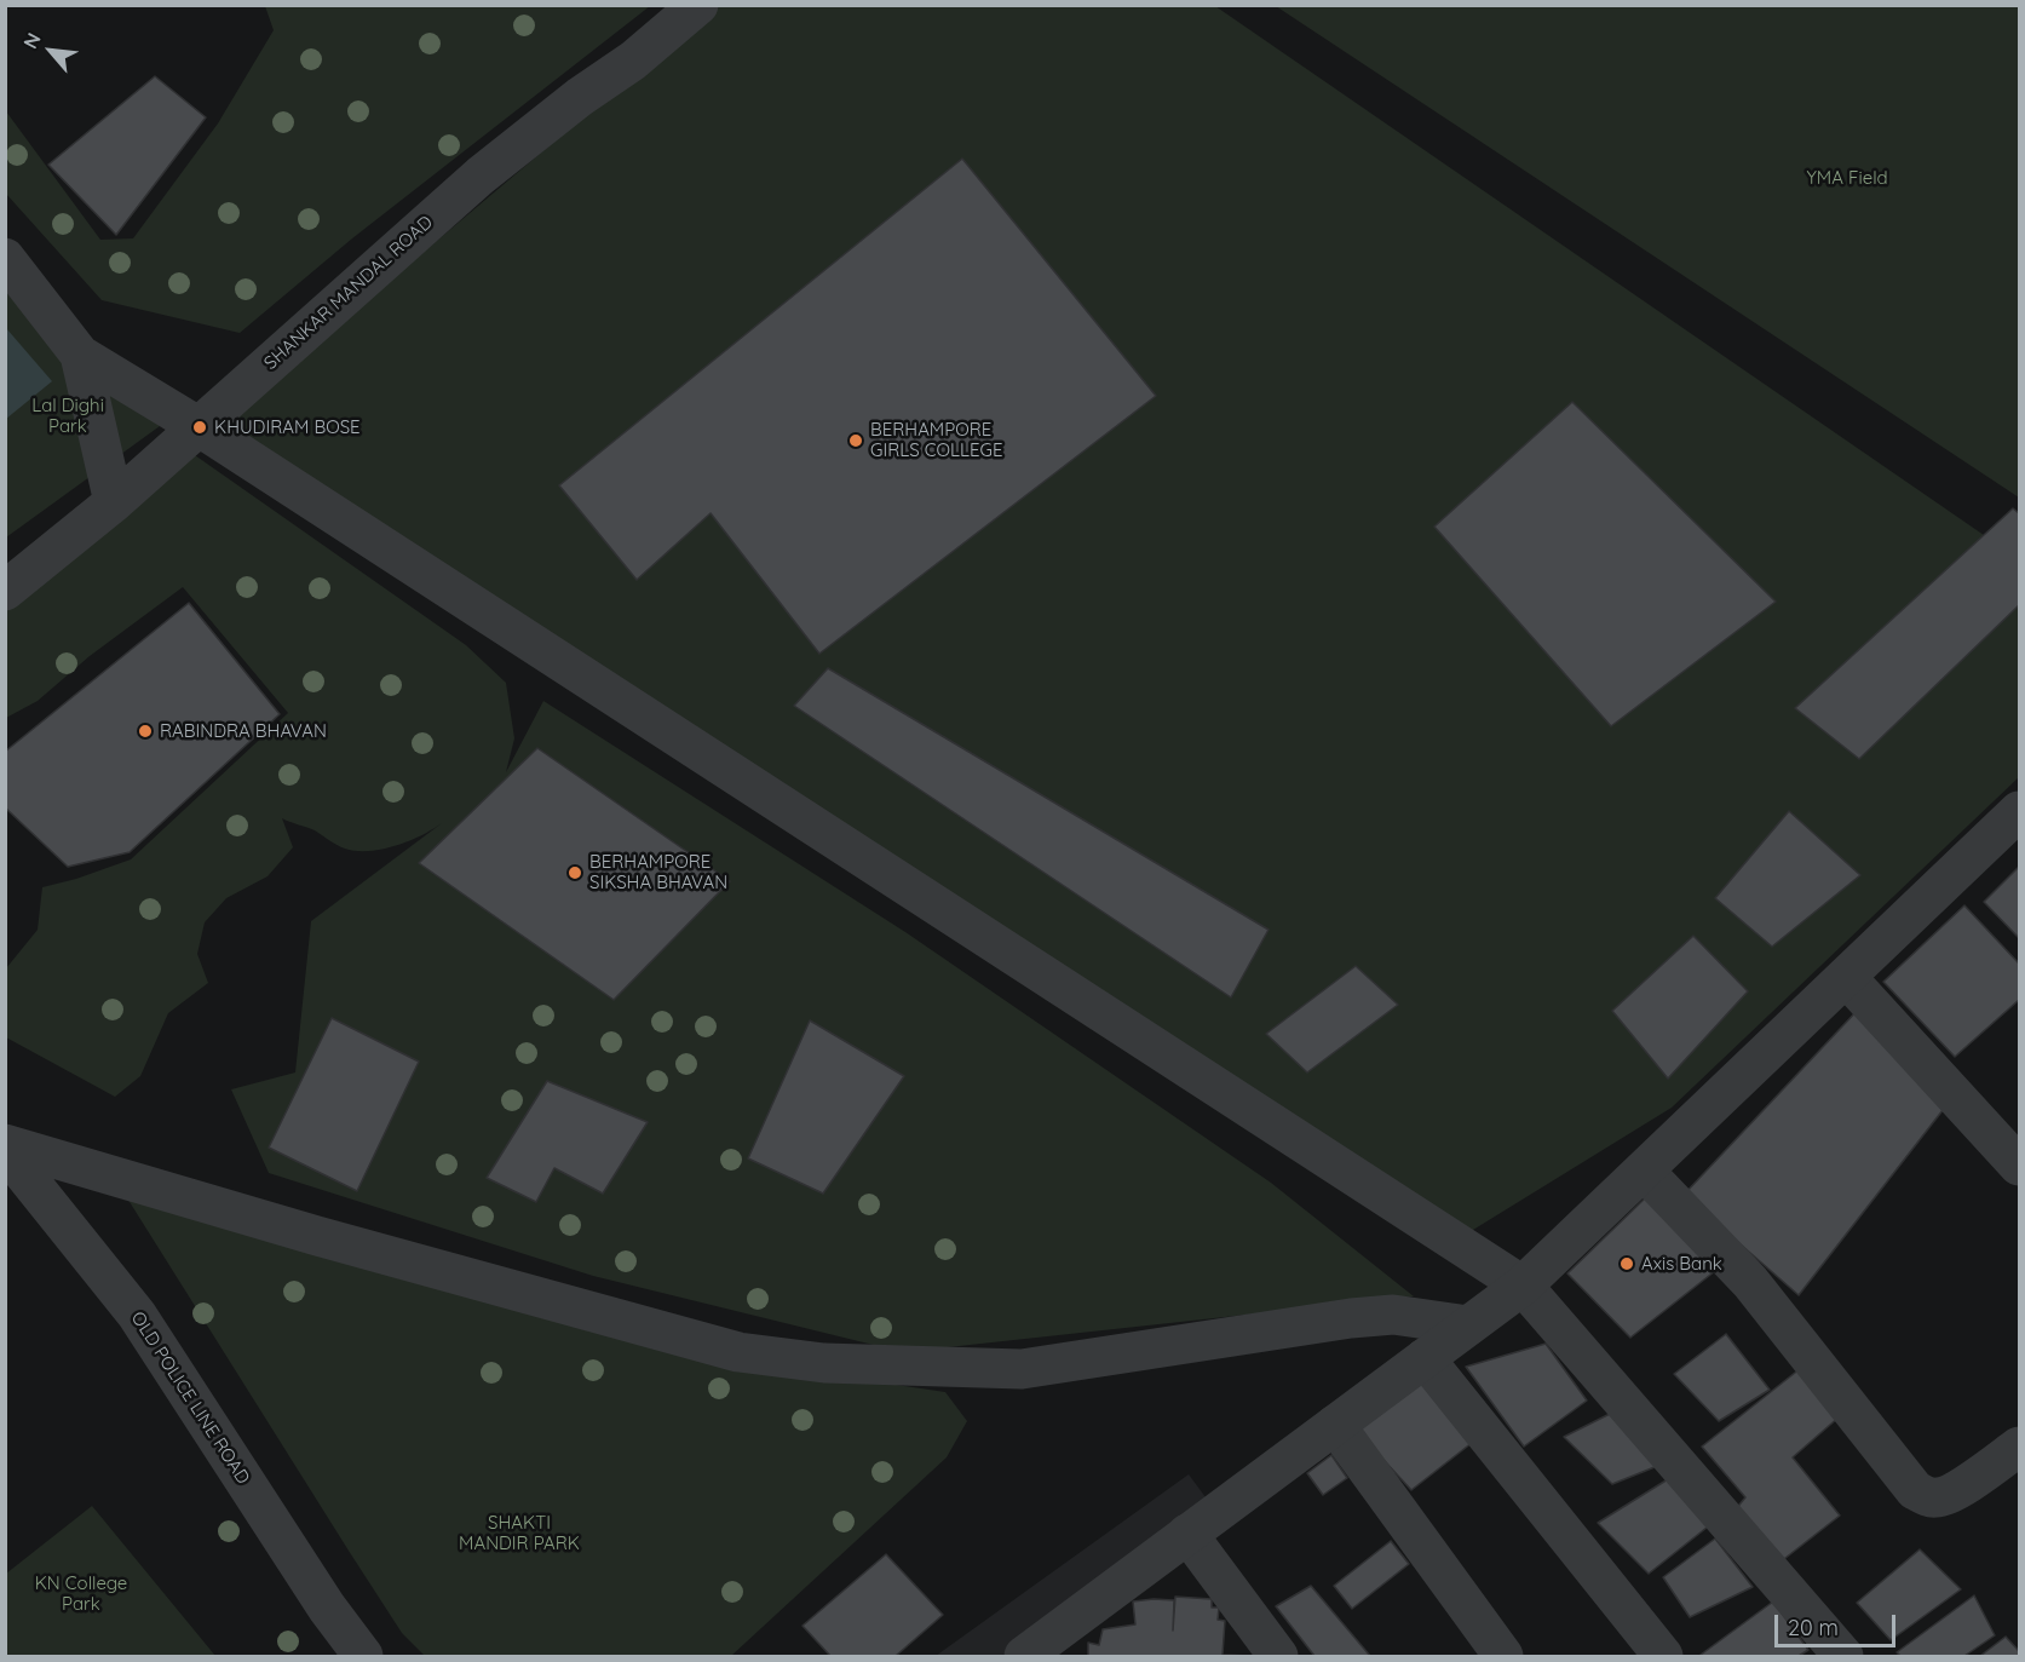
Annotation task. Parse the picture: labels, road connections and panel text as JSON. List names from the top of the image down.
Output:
{
  "streets": {
    "street": ["SHANKAR MANDAL ROAD", "OLD POLICE LINE ROAD"]
  },
  "parks": [
    "YMA Field",
    "Lal Dighi Park",
    "SHAKTI MANDIR PARK",
    "KN College Park"
  ],
  "places": [
    "KHUDIRAM BOSE",
    "BERHAMPORE GIRLS COLLEGE",
    "RABINDRA BHAVAN",
    "BERHAMPORE SIKSHA BHAVAN",
    "Axis Bank"
  ],
  "scale_bar": "20 m",
  "north": "top left"
}
